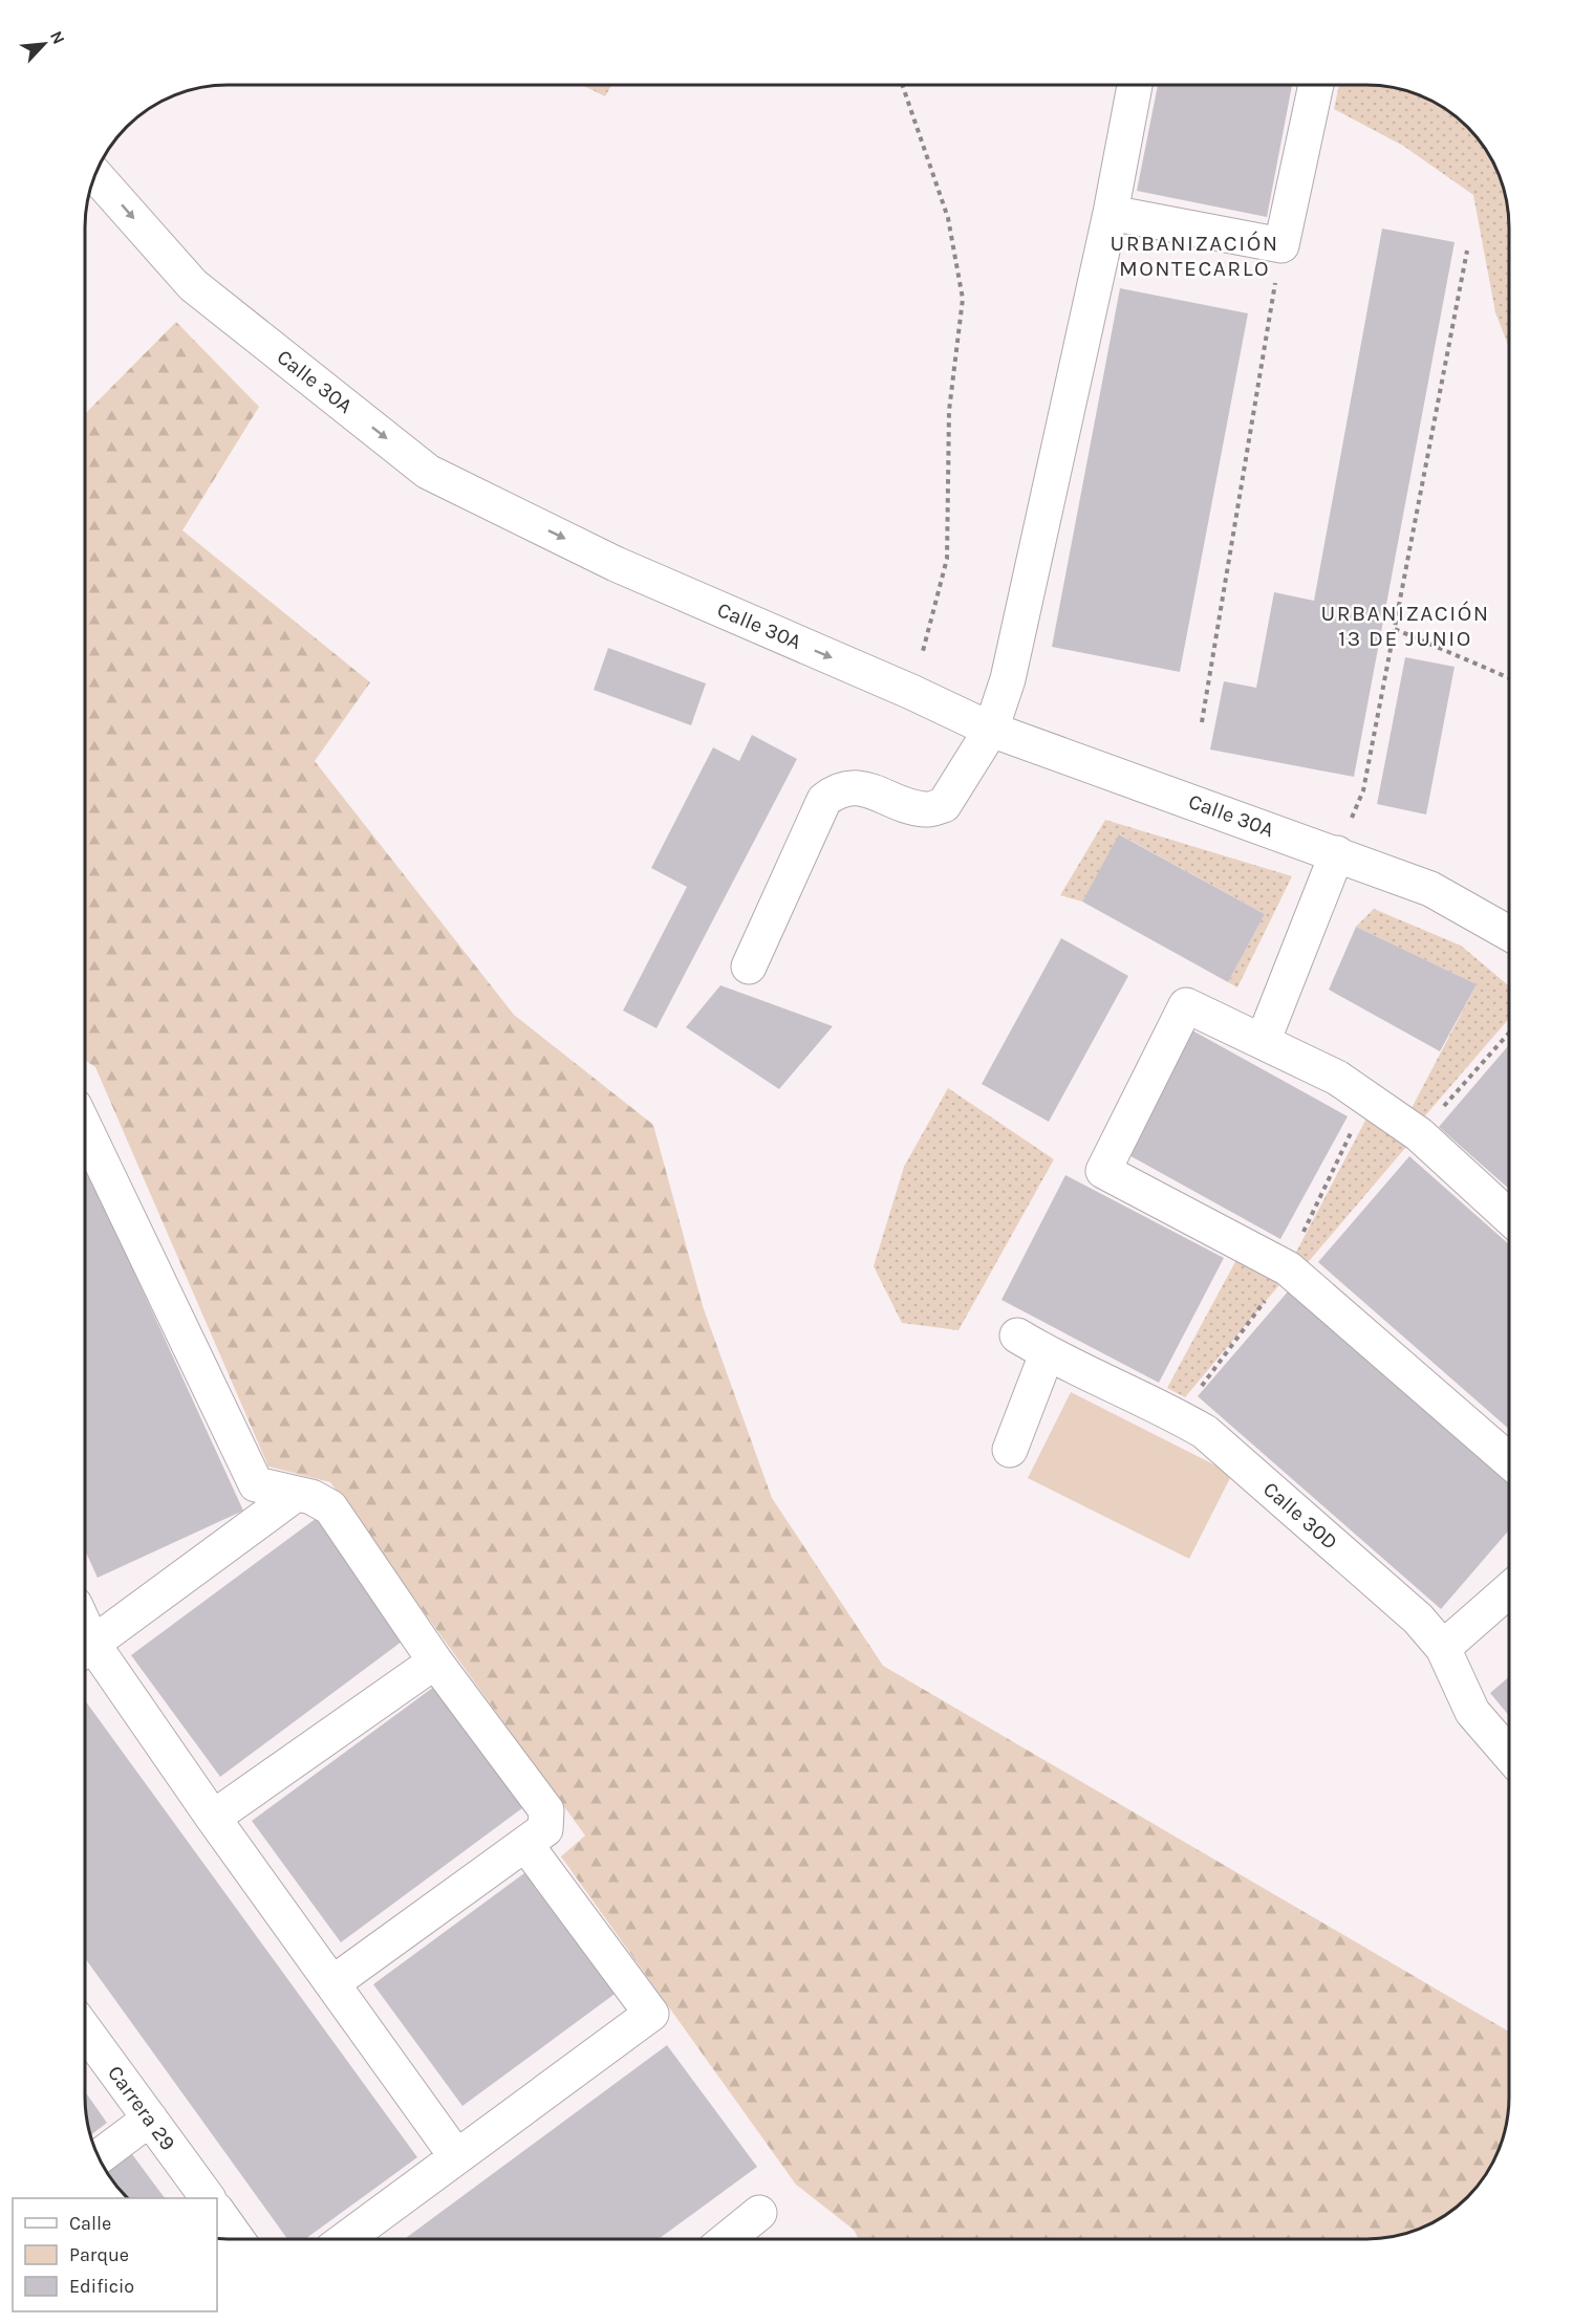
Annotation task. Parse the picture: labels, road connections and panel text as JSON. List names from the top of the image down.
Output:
{
  "streets": {
    "street": ["Calle 30A", "Calle 30D", "Carrera 29"]
  },
  "one_way": ["Calle 30A"],
  "districts": ["URBANIZACIÓN MONTECARLO", "URBANIZACIÓN 13 DE JUNIO"],
  "legend": ["Calle", "Parque", "Edificio"],
  "north": "top right"
}
